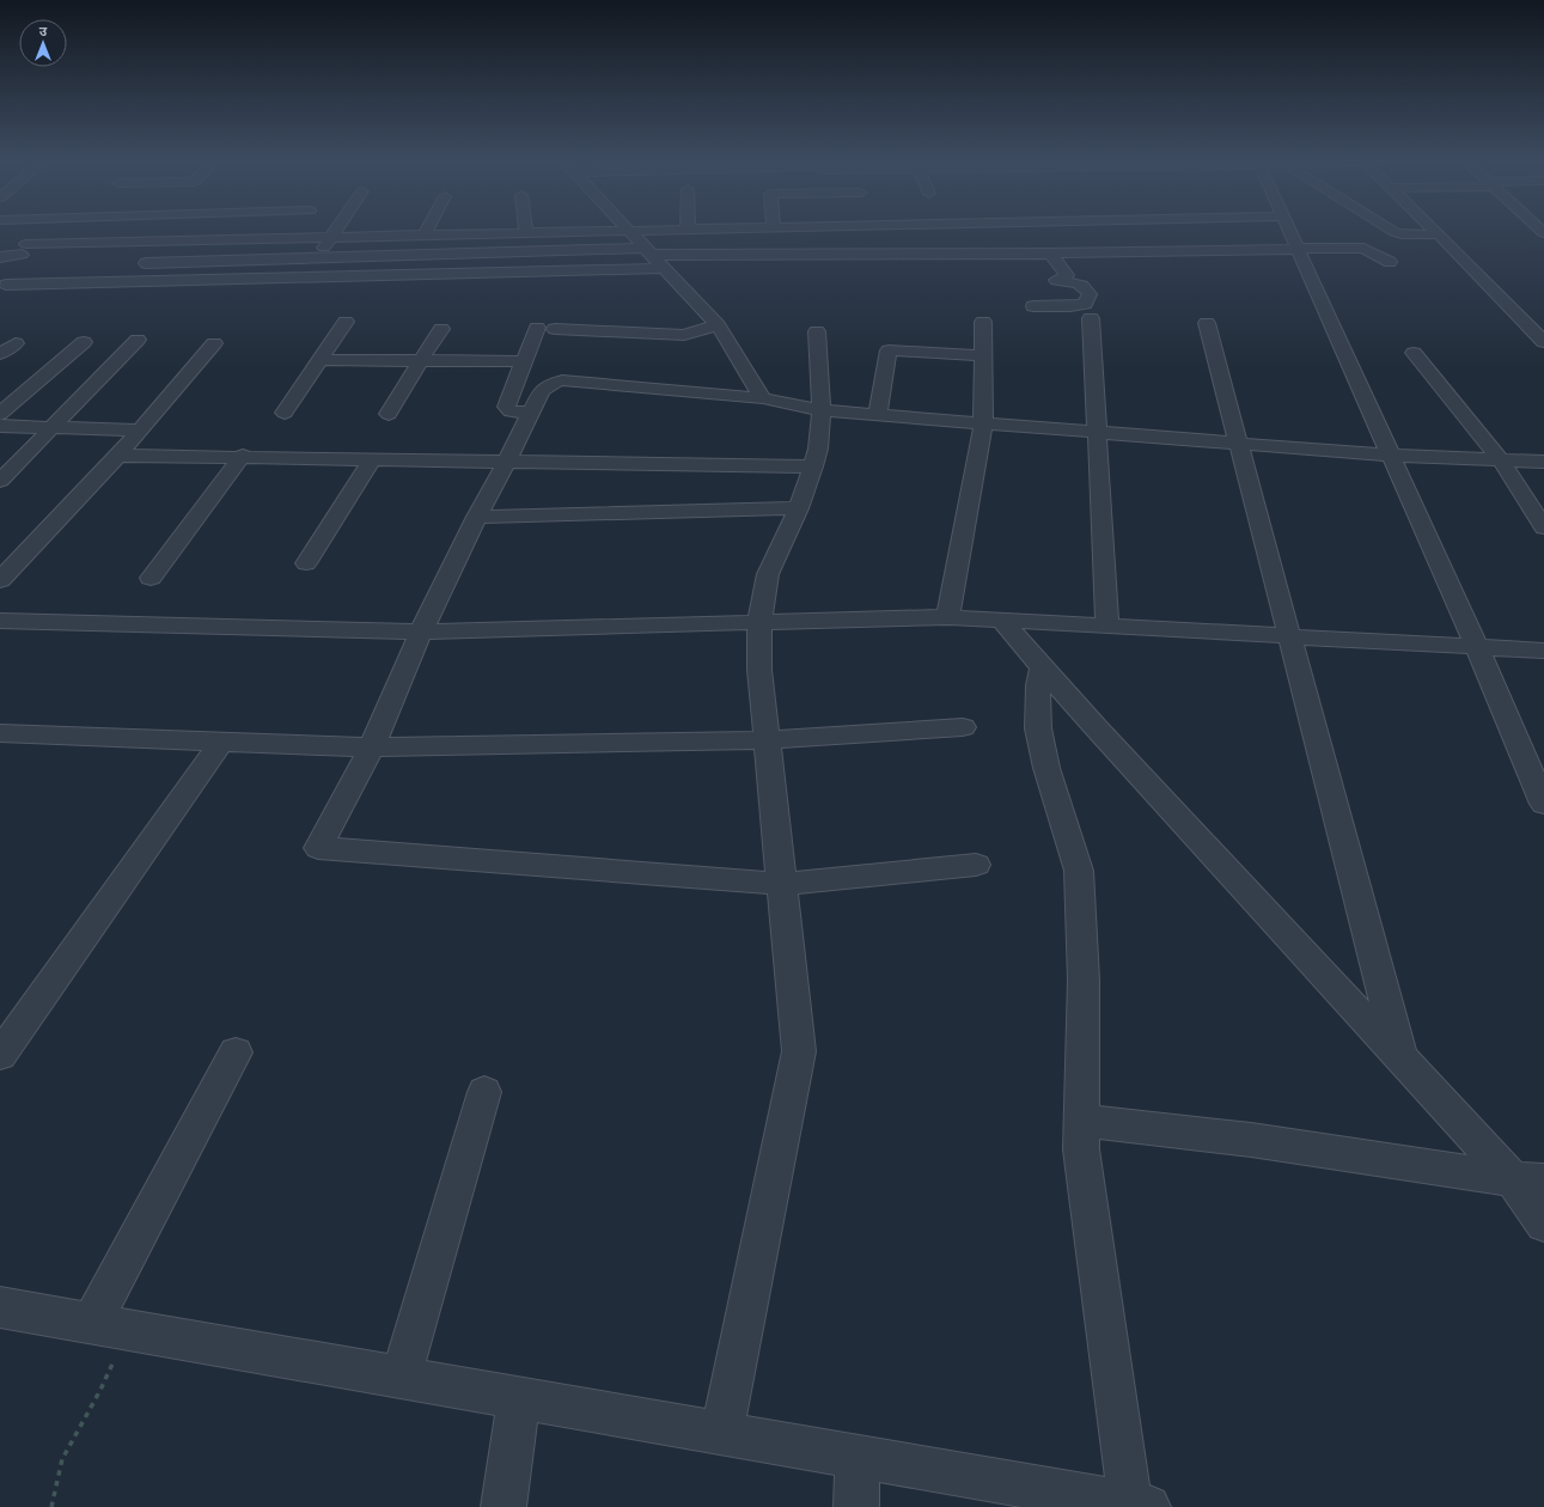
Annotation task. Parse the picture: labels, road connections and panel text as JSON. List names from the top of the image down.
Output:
{
  "north": "top"
}
